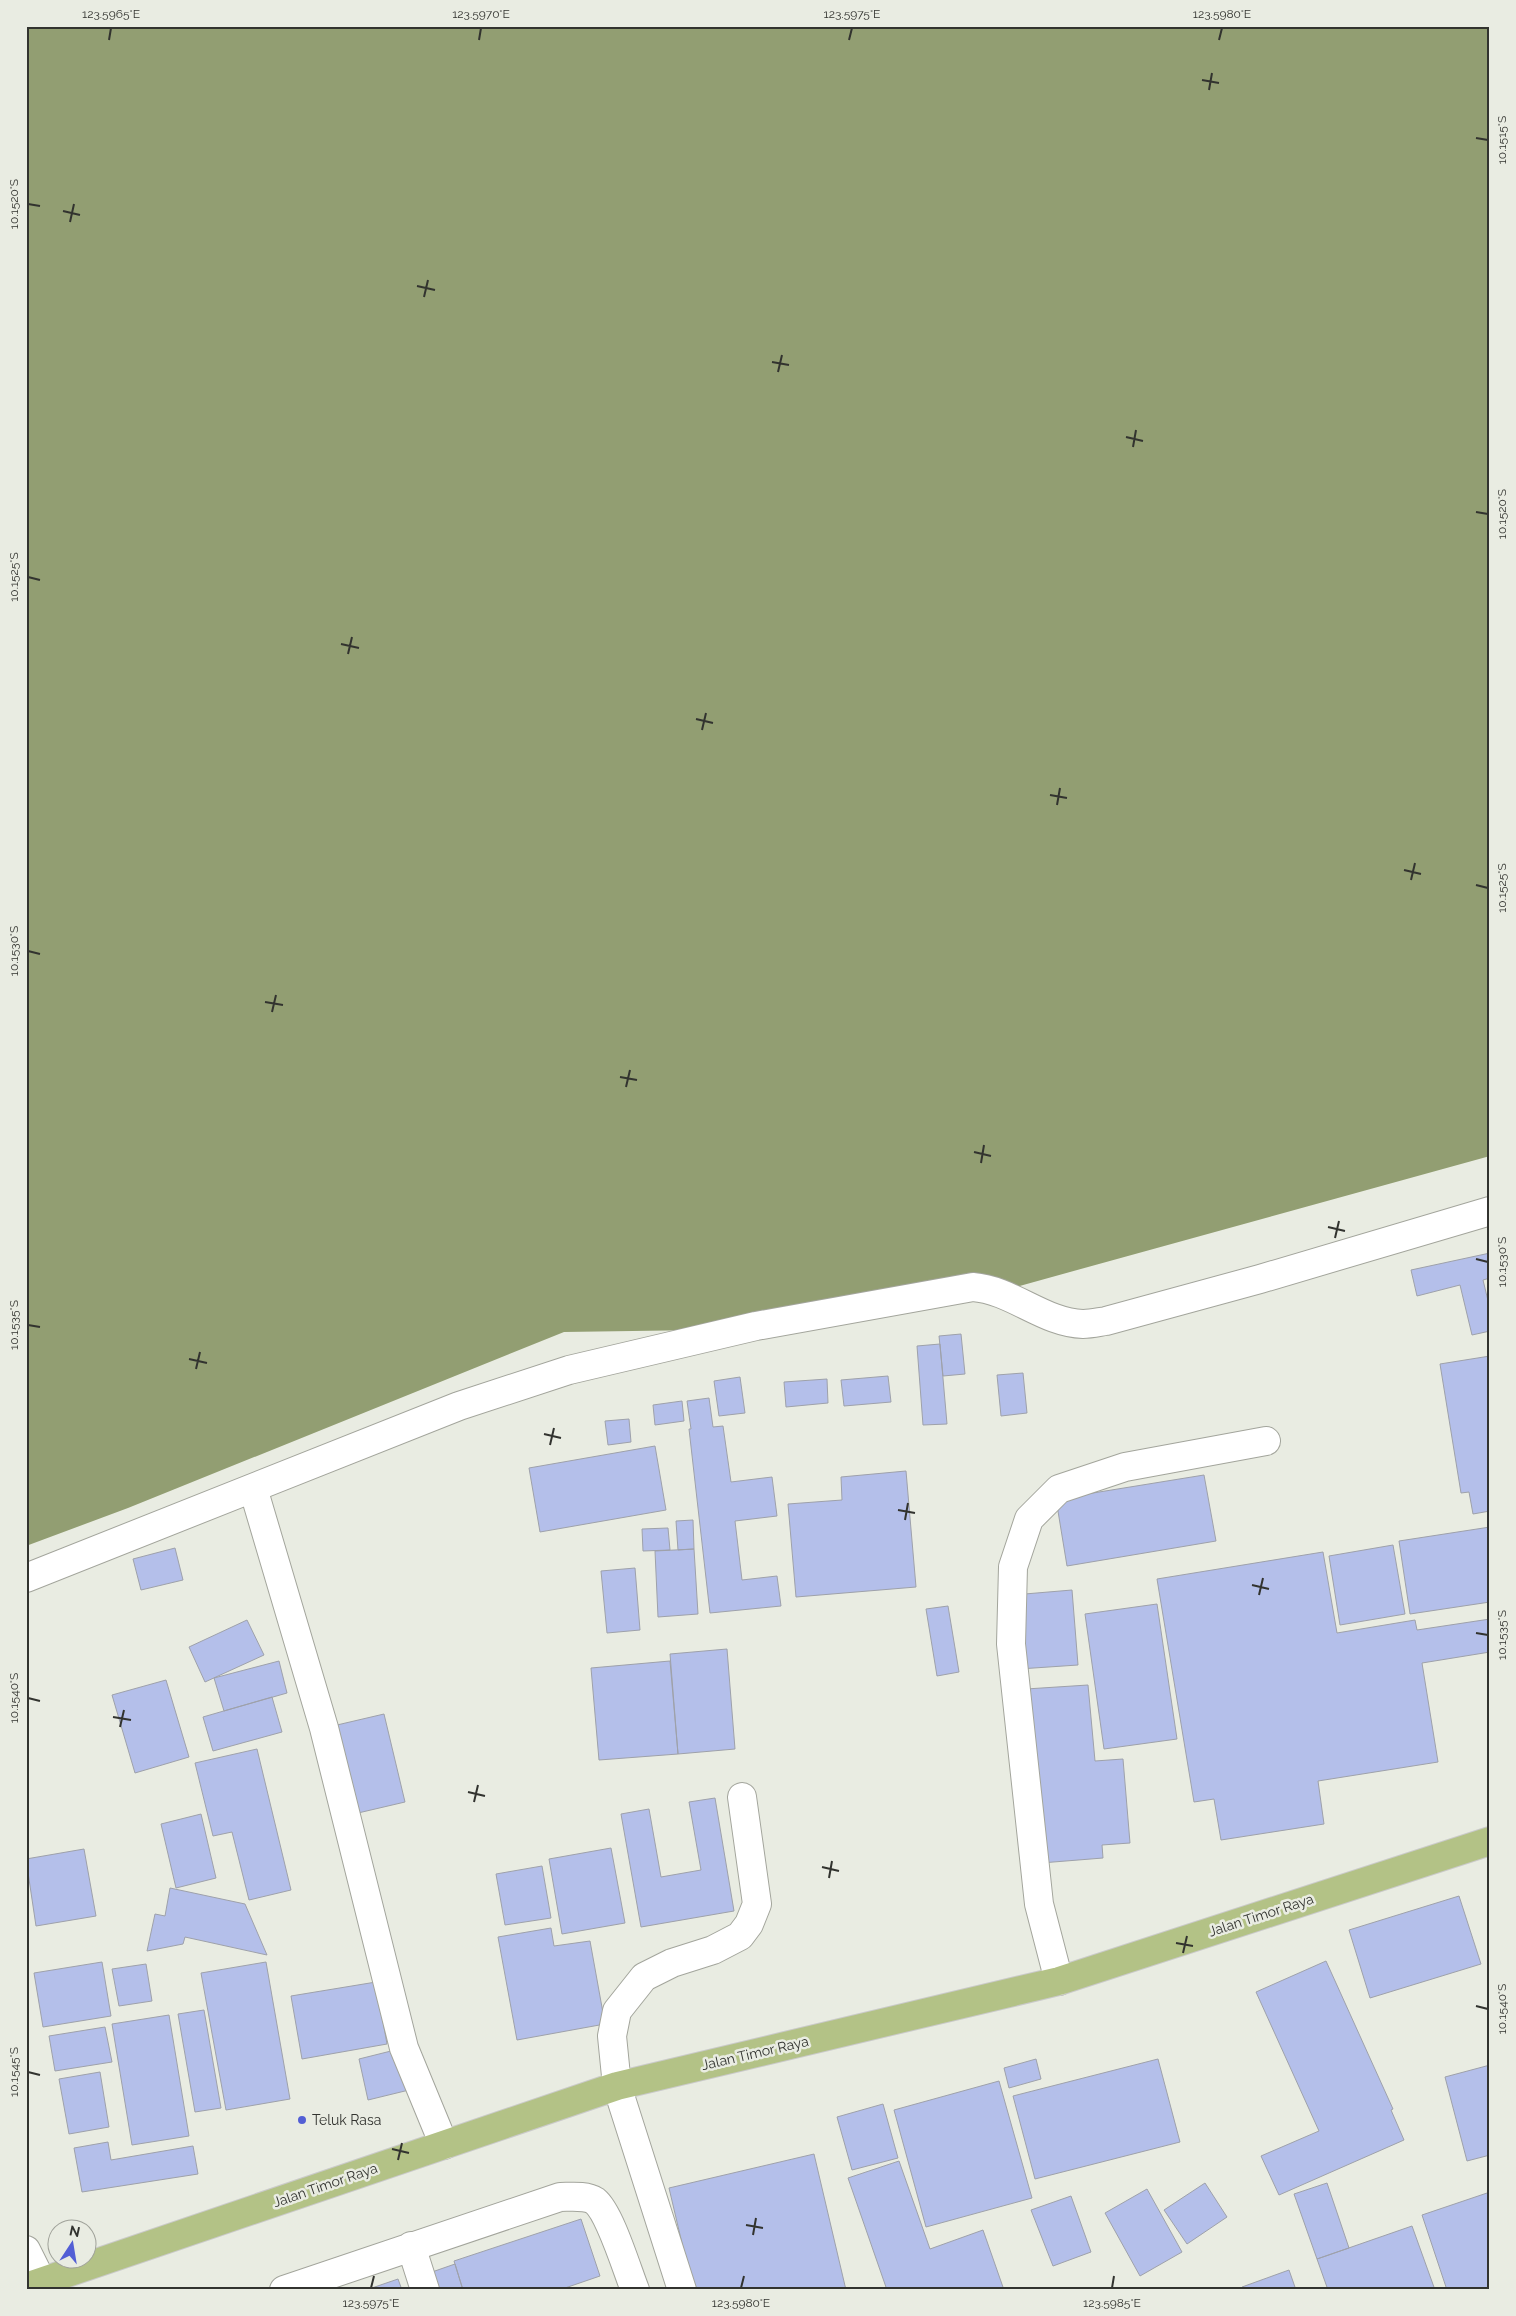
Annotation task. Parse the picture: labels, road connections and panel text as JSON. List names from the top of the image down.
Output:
{
  "streets": {
    "highway": ["Jalan Timor Raya"]
  },
  "places": ["Teluk Rasa"],
  "north": "top",
  "coordinates": [
    "123.5965°E",
    "123.5970°E",
    "123.5975°E",
    "123.5980°E",
    "10.1515°S",
    "10.1520°S",
    "10.1525°S",
    "10.1530°S",
    "10.1535°S",
    "10.1540°S",
    "10.1545°S",
    "123.5985°E"
  ]
}
